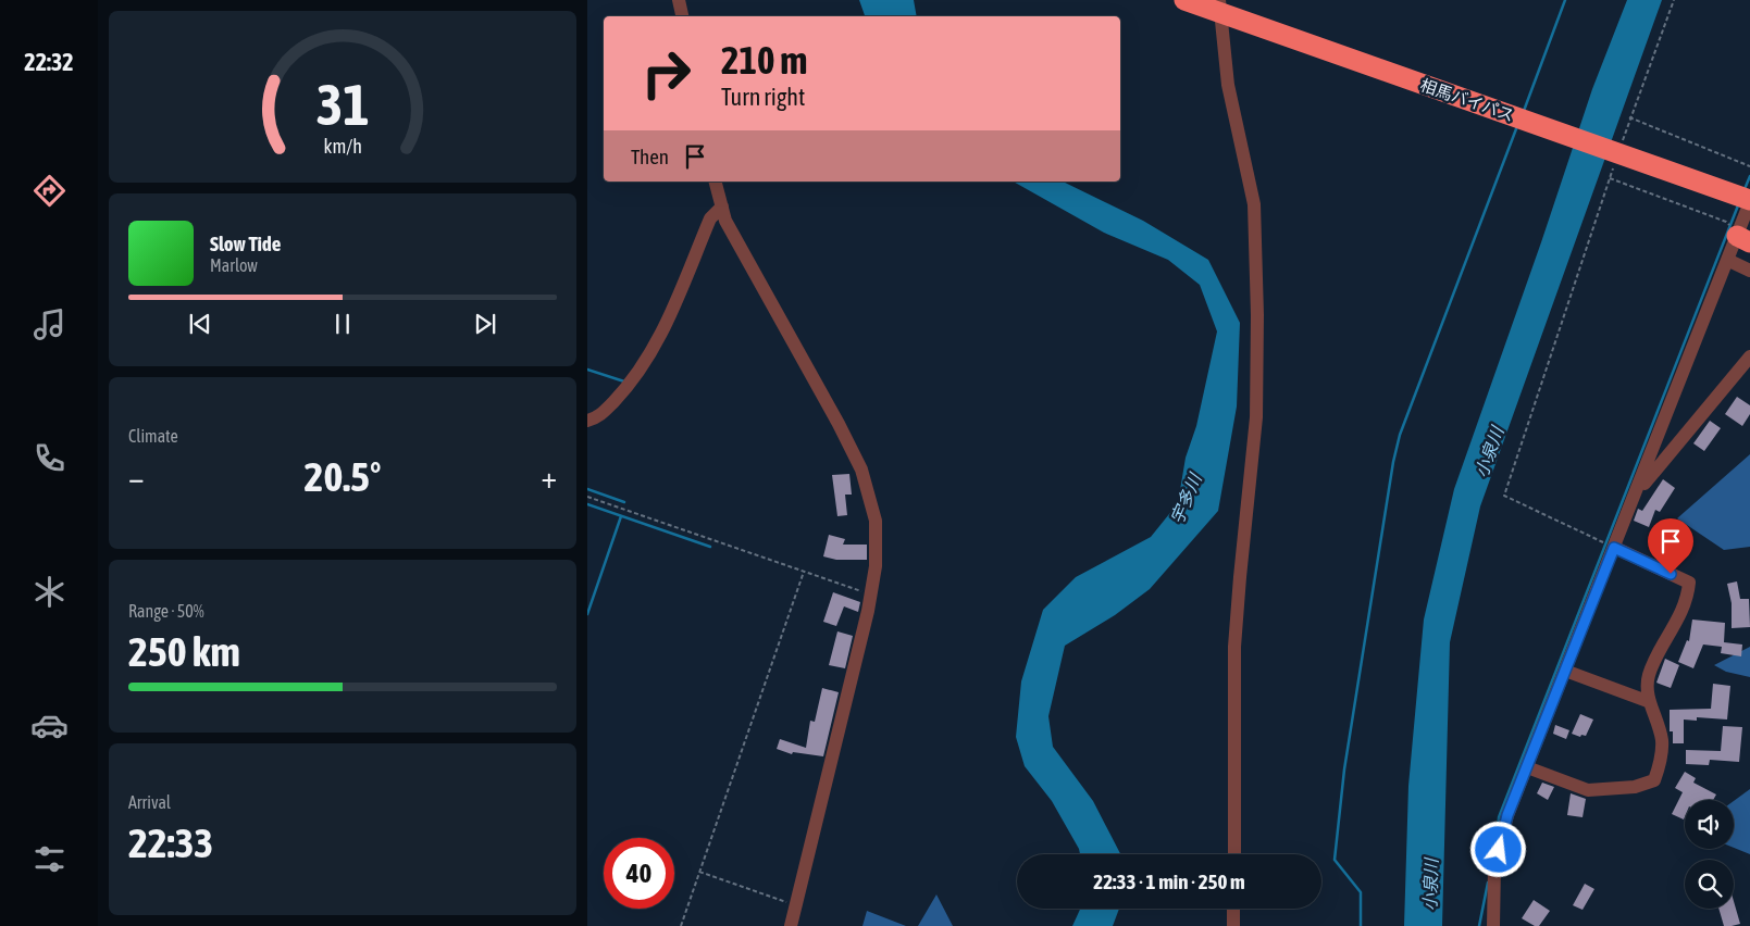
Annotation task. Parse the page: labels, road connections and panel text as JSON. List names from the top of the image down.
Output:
{
  "streets": {
    "highway": ["相馬バイパス"]
  },
  "water": ["小泉川", "宇多川"],
  "page": {
    "tabs": "22:32",
    "turn": ["210 m", "Turn right"],
    "then": "Then",
    "song": ["Slow Tide", "Marlow"],
    "tile": [
      "Climate",
      ["Range · 50%", "250 km"],
      ["Arrival", "22:33"]
    ],
    "heat": ["−", "20.5°", "+"],
    "limit": "40",
    "trip": "22:33 · 1 min · 250 m",
    "gauge": ["31", "km/h"]
  }
}
